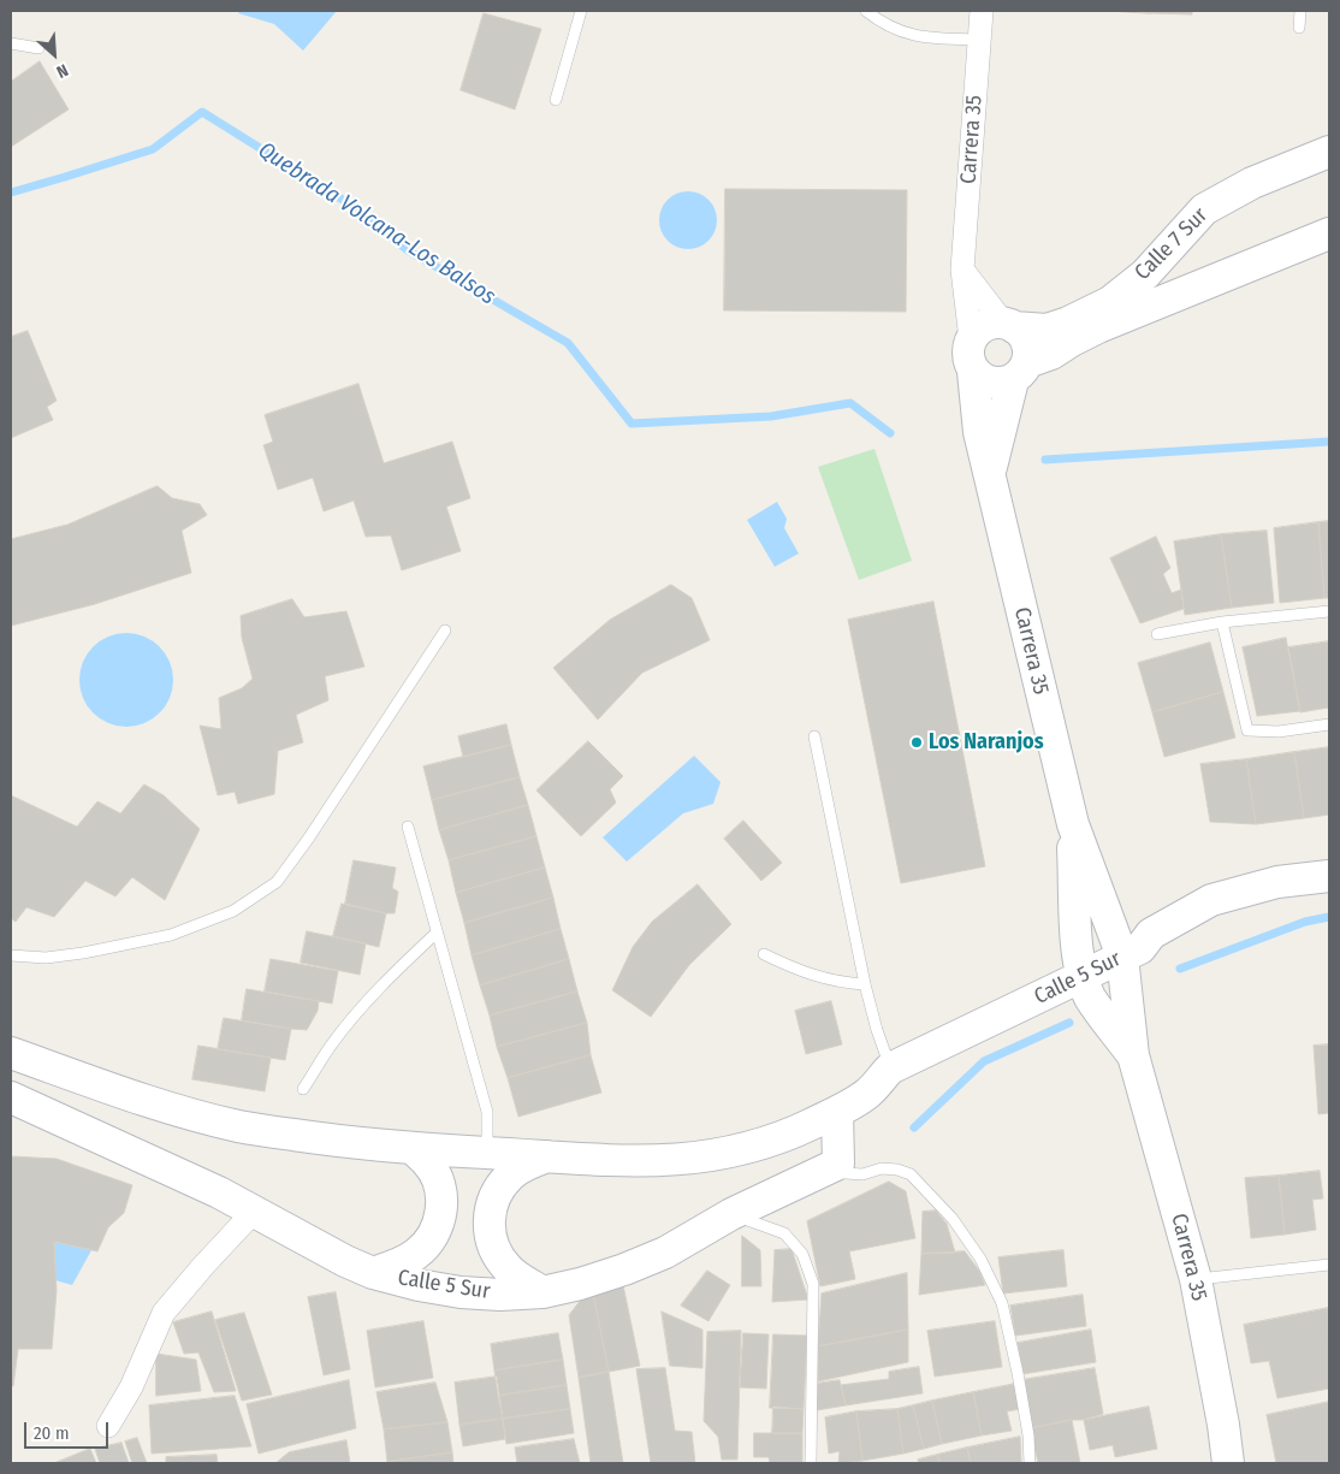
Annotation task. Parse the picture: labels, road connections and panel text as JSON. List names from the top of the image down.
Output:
{
  "streets": {
    "street": ["Carrera 35", "Calle 7 Sur", "Calle 5 Sur"]
  },
  "crossings": [
    ["Carrera 35", "Calle 7 Sur"],
    ["Carrera 35", "Calle 5 Sur"]
  ],
  "water": ["Quebrada Volcana-Los Balsos"],
  "places": ["Los Naranjos"],
  "scale_bar": "20 m",
  "north": "bottom right"
}
